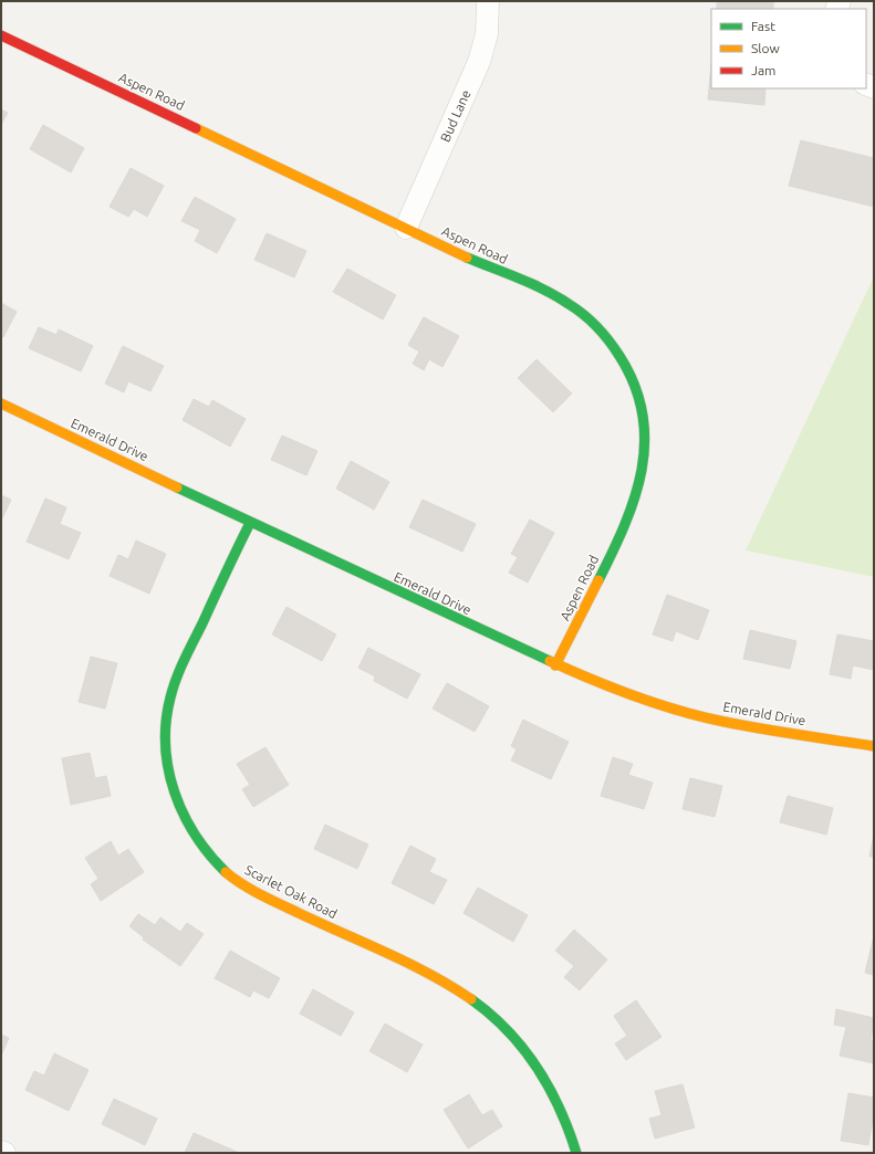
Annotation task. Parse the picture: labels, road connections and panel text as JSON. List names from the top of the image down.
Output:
{
  "streets": {
    "street": [
      "Aspen Road",
      "Bud Lane",
      "Emerald Drive",
      "Scarlet Oak Road"
    ]
  },
  "crossings": [
    ["Aspen Road", "Bud Lane"],
    ["Aspen Road", "Emerald Drive"],
    ["Emerald Drive", "Scarlet Oak Road"]
  ],
  "legend": ["Fast", "Slow", "Jam"]
}
